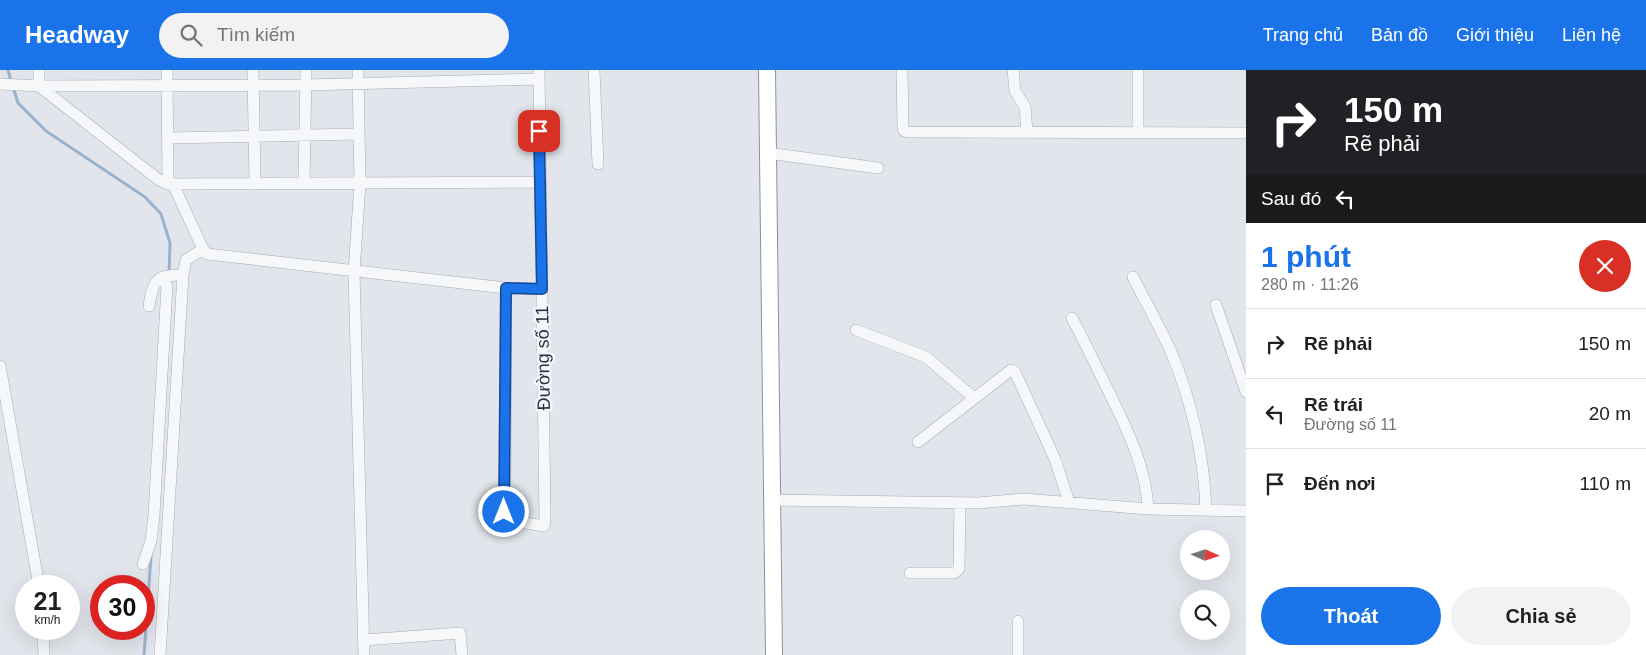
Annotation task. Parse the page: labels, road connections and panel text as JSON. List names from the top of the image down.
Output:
{
  "streets": {
    "street": ["Đường số 11"]
  },
  "north": "right",
  "page": {
    "header": "Headway",
    "search": "Tìm kiếm",
    "nav": [
      "Trang chủ",
      "Bản đồ",
      "Giới thiệu",
      "Liên hệ"
    ],
    "turn": ["150 m", "Rẽ phải"],
    "then": "Sau đó",
    "heading": ["1 phút", "280 m · 11:26"],
    "list": [
      {
        "name": "Rẽ phải",
        "value": "150 m"
      },
      {
        "name": "Rẽ trái",
        "note": "Đường số 11",
        "value": "20 m"
      },
      {
        "name": "Đến nơi",
        "value": "110 m"
      }
    ],
    "speed": "21 km/h",
    "limit": "30",
    "buttons": ["Thoát", "Chia sẻ"]
  }
}
